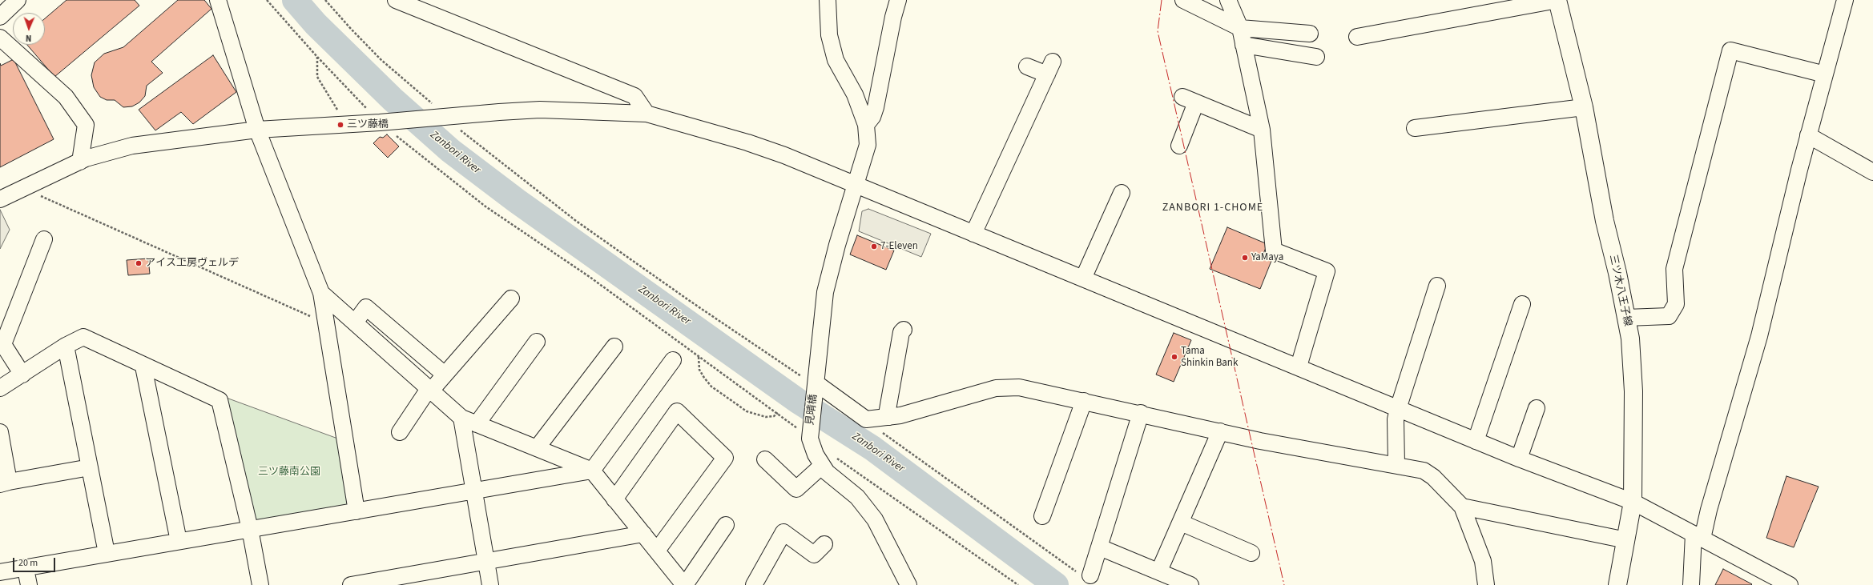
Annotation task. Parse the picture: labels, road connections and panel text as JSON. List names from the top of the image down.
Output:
{
  "streets": {
    "main road": ["三ツ木八王子線"],
    "street": ["見晴橋"]
  },
  "districts": ["ZANBORI 1-CHOME"],
  "water": ["Zanbori River"],
  "parks": ["三ツ藤南公園"],
  "places": [
    "三ツ藤橋",
    "7-Eleven",
    "YaMaya",
    "アイス工房ヴェルデ",
    "Tama Shinkin Bank"
  ],
  "scale_bar": "20 m",
  "north": "bottom"
}
